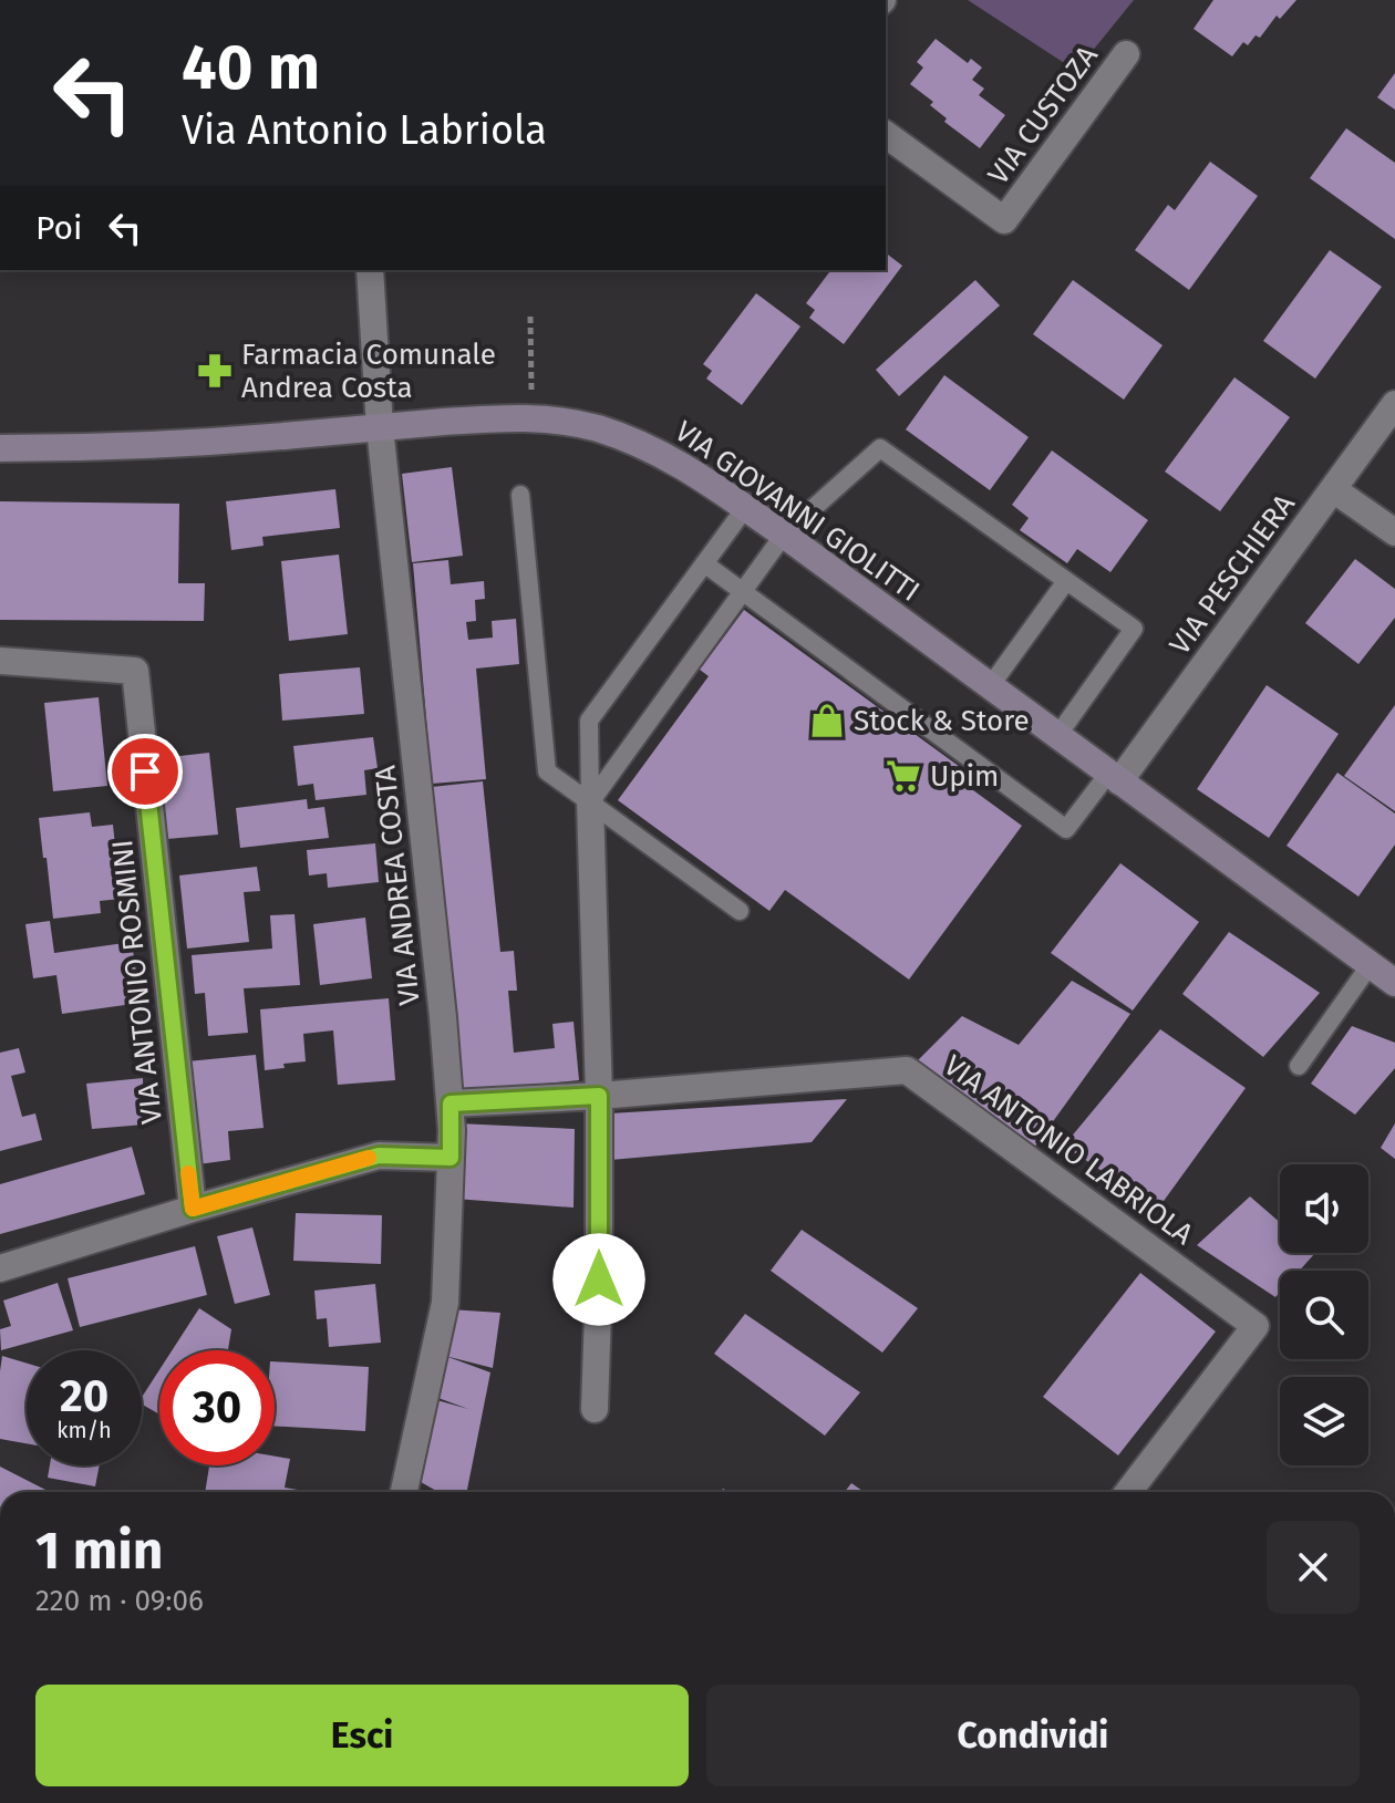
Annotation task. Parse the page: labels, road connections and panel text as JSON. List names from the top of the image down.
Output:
{
  "streets": {
    "street": [
      "VIA CUSTOZA",
      "VIA GIOVANNI GIOLITTI",
      "VIA PESCHIERA",
      "VIA ANDREA COSTA",
      "VIA ANTONIO ROSMINI",
      "VIA ANTONIO LABRIOLA"
    ]
  },
  "crossings": [
    ["VIA GIOVANNI GIOLITTI", "VIA PESCHIERA"],
    ["VIA GIOVANNI GIOLITTI", "VIA ANDREA COSTA"],
    ["VIA ANDREA COSTA", "VIA ANTONIO LABRIOLA"]
  ],
  "places": {
    "pharmacy": ["Farmacia Comunale Andrea Costa"],
    "shop": ["Stock & Store"],
    "supermarket": ["Upim"]
  },
  "page": {
    "turn": ["40 m", "Via Antonio Labriola"],
    "then": "Poi",
    "speed": "20 km/h",
    "limit": "30",
    "heading": ["1 min", "220 m · 09:06"],
    "buttons": ["Esci", "Condividi"]
  }
}
